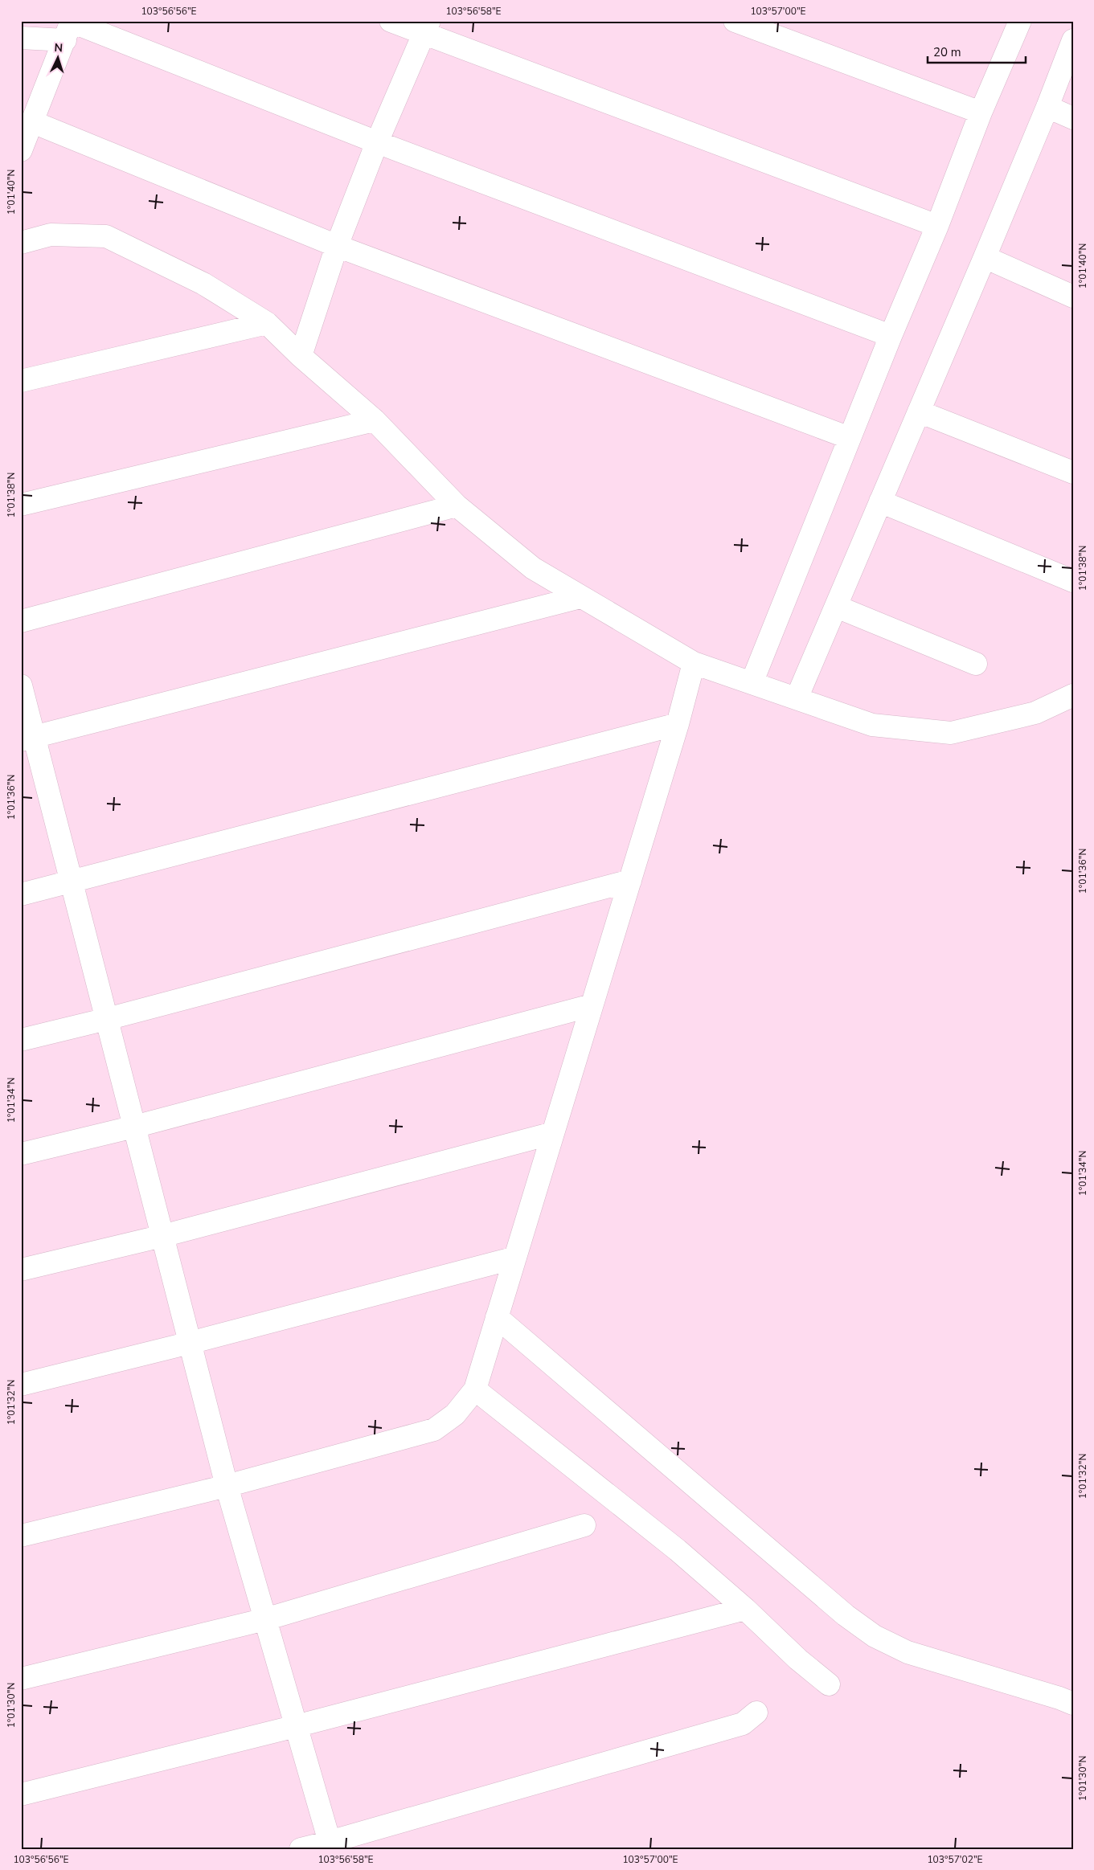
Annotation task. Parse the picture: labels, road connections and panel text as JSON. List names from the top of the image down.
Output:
{
  "scale_bar": "20 m",
  "north": "top",
  "coordinates": [
    "103°56'56\"E",
    "103°56'58\"E",
    "103°57'00\"E",
    "1°01'40\"N",
    "1°01'38\"N",
    "1°01'36\"N",
    "1°01'34\"N",
    "1°01'32\"N",
    "1°01'30\"N",
    "103°57'02\"E"
  ]
}
